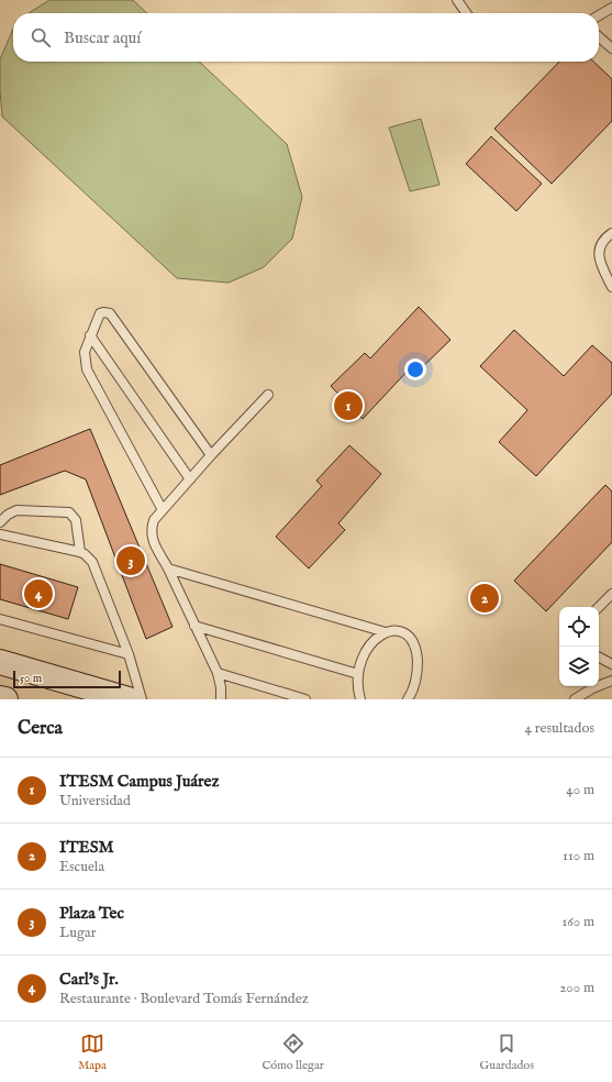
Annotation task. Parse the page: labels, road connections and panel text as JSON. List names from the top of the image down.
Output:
{
  "scale_bar": "50 m",
  "page": {
    "search": "Buscar aquí",
    "pins": [
      "1",
      "3",
      "4",
      "2"
    ],
    "scale": "50 m",
    "heading": ["Cerca", "4 resultados"],
    "list": [
      {
        "mark": "1",
        "name": "ITESM Campus Juárez",
        "note": "Universidad",
        "value": "40 m"
      },
      {
        "mark": "2",
        "name": "ITESM",
        "note": "Escuela",
        "value": "110 m"
      },
      {
        "mark": "3",
        "name": "Plaza Tec",
        "note": "Lugar",
        "value": "160 m"
      },
      {
        "mark": "4",
        "name": "Carl's Jr.",
        "note": "Restaurante · Boulevard Tomás Fernández",
        "value": "200 m"
      }
    ],
    "nav": ["Mapa", "Cómo llegar", "Guardados"]
  }
}
